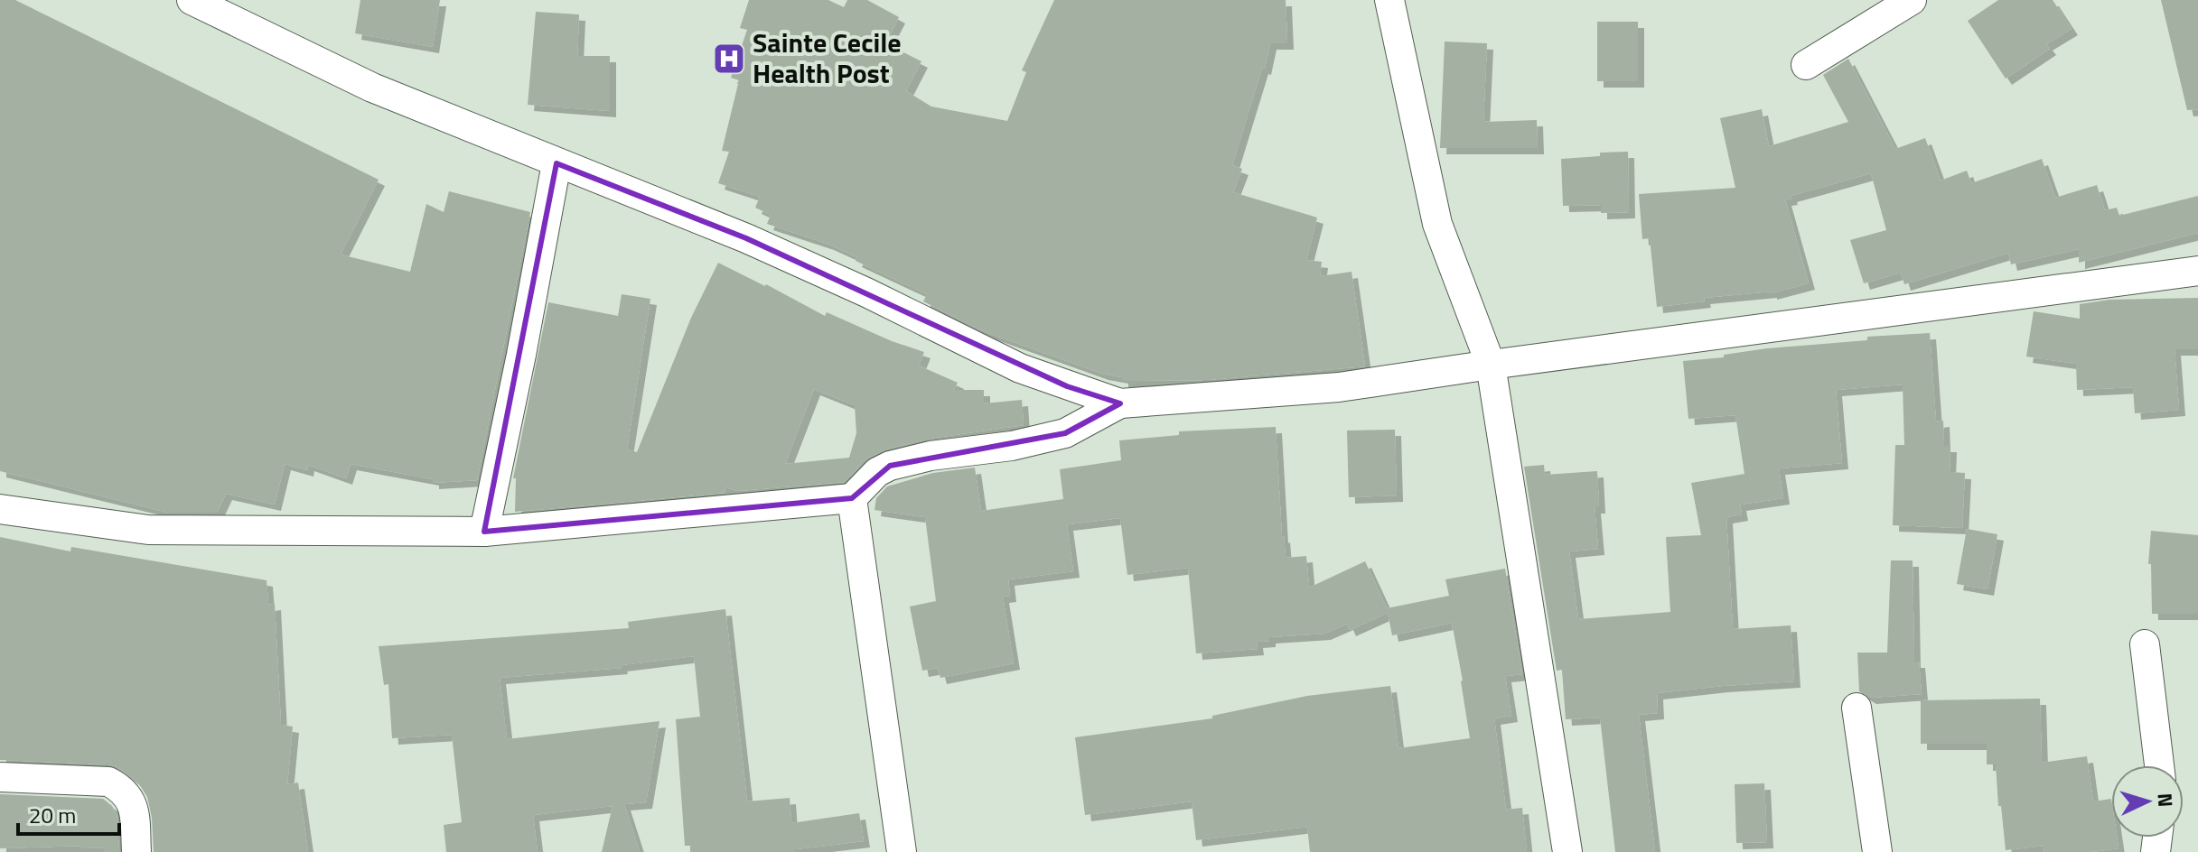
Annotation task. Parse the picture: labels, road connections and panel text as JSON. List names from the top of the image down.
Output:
{
  "places": {
    "hospital": ["Sainte Cecile Health Post"]
  },
  "scale_bar": "20 m",
  "north": "right"
}
